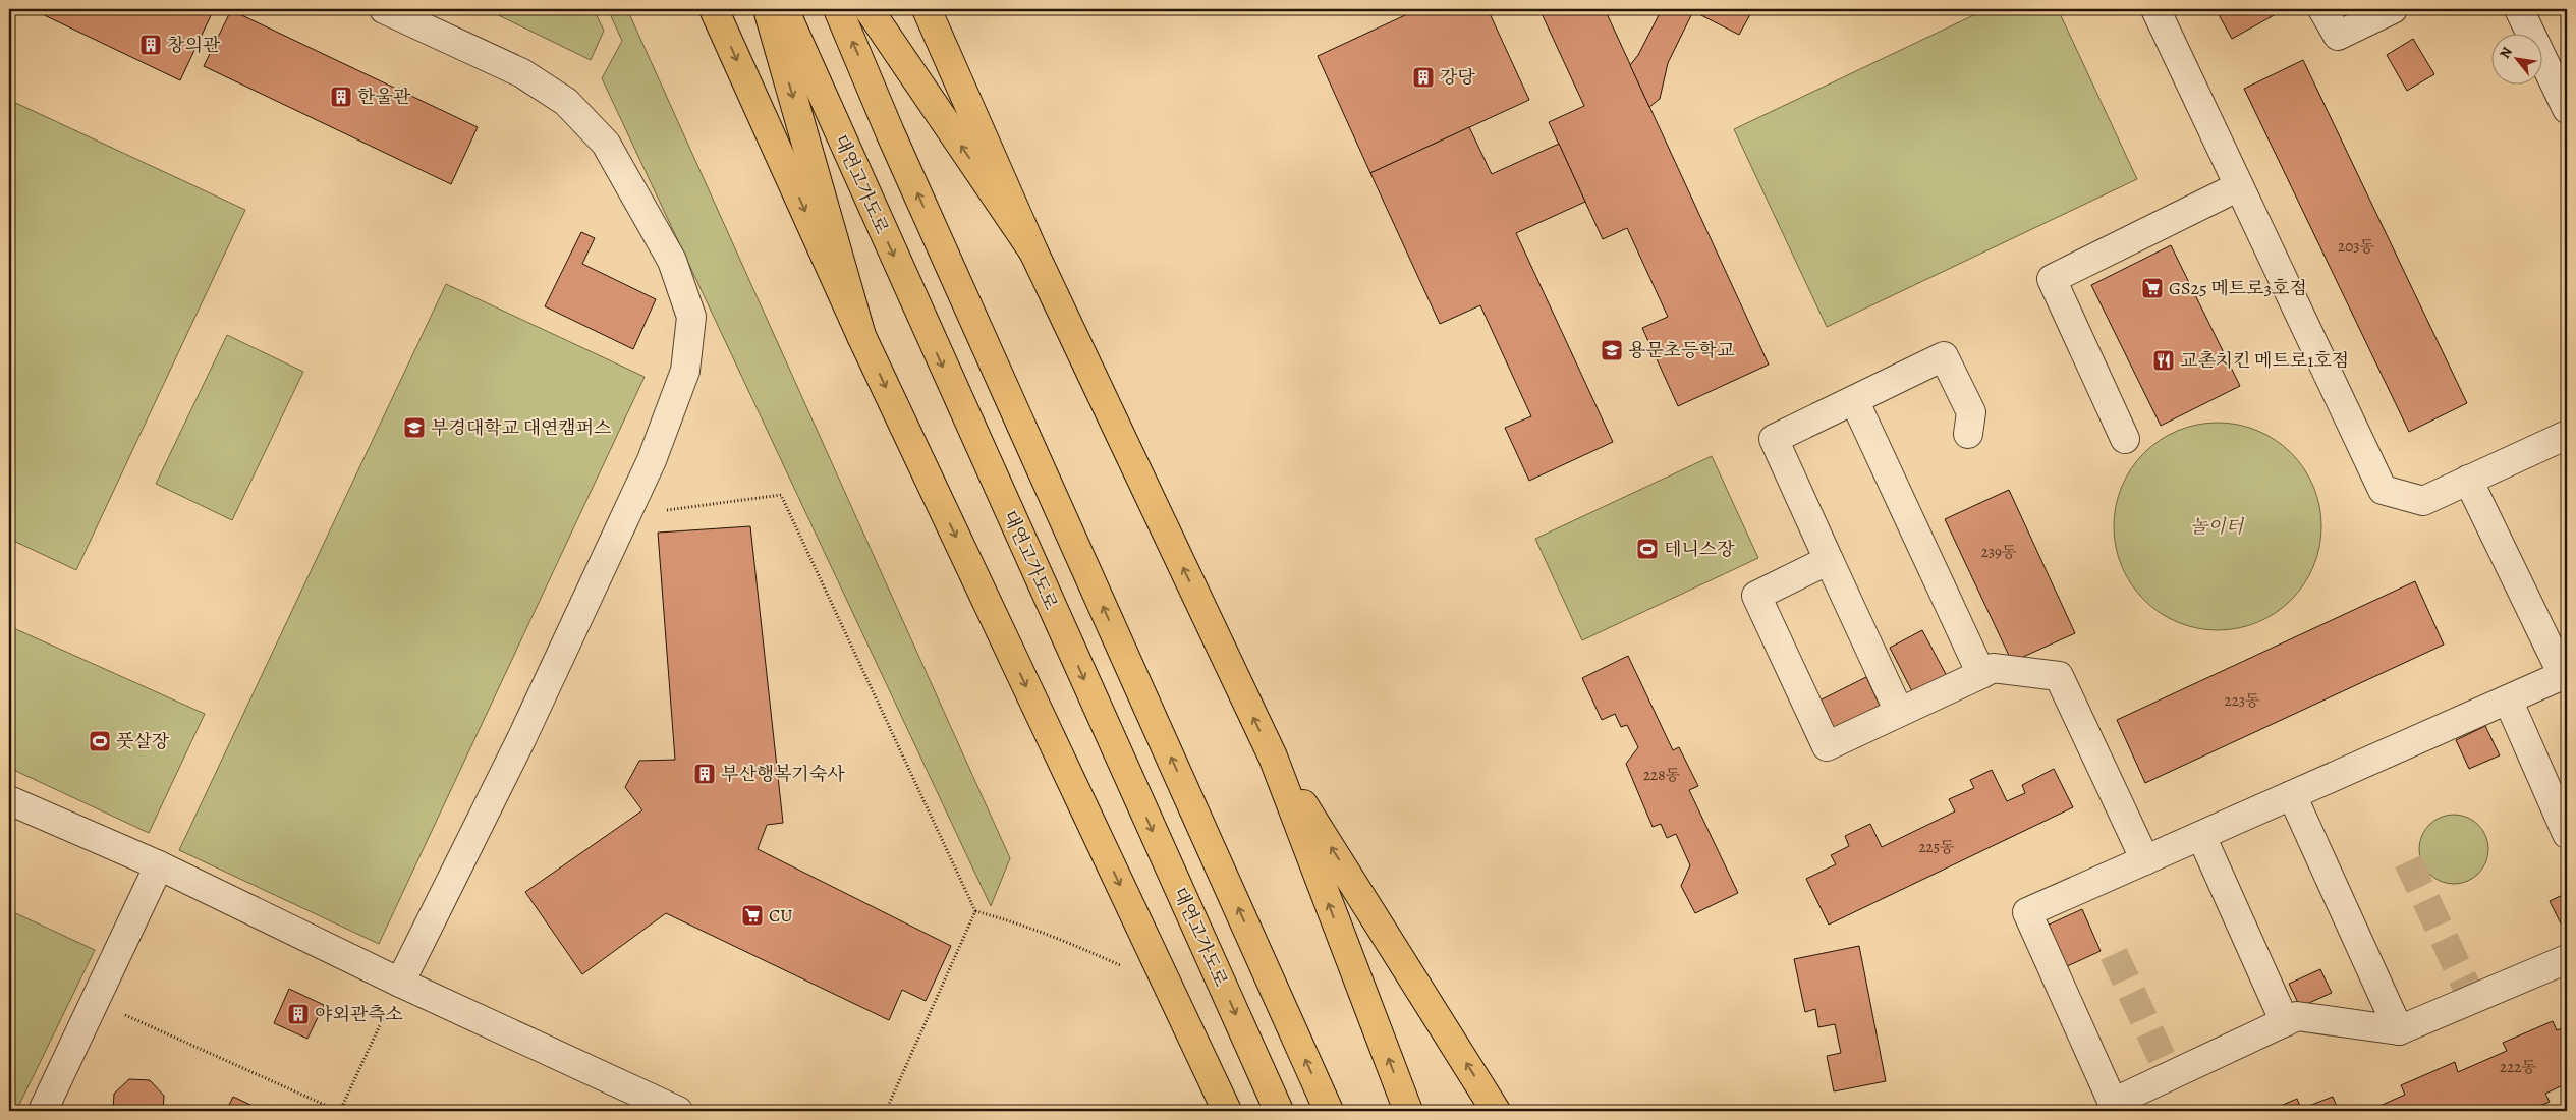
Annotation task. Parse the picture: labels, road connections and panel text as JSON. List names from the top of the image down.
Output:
{
  "streets": {
    "main road": ["대연고가도로"]
  },
  "parks": ["놀이터"],
  "places": {
    "building": [
      "창의관",
      "강당",
      "한울관",
      "부산행복기숙사",
      "야외관측소"
    ],
    "supermarket": ["GS25 메트로3호점", "CU"],
    "school or university": ["용문초등학교", "부경대학교 대연캠퍼스"],
    "restaurant": ["교촌치킨 메트로1호점"],
    "sports": ["테니스장", "풋살장"]
  },
  "house_numbers": [
    "203동",
    "239동",
    "223동",
    "228동",
    "225동",
    "222동"
  ],
  "north": "top left"
}
